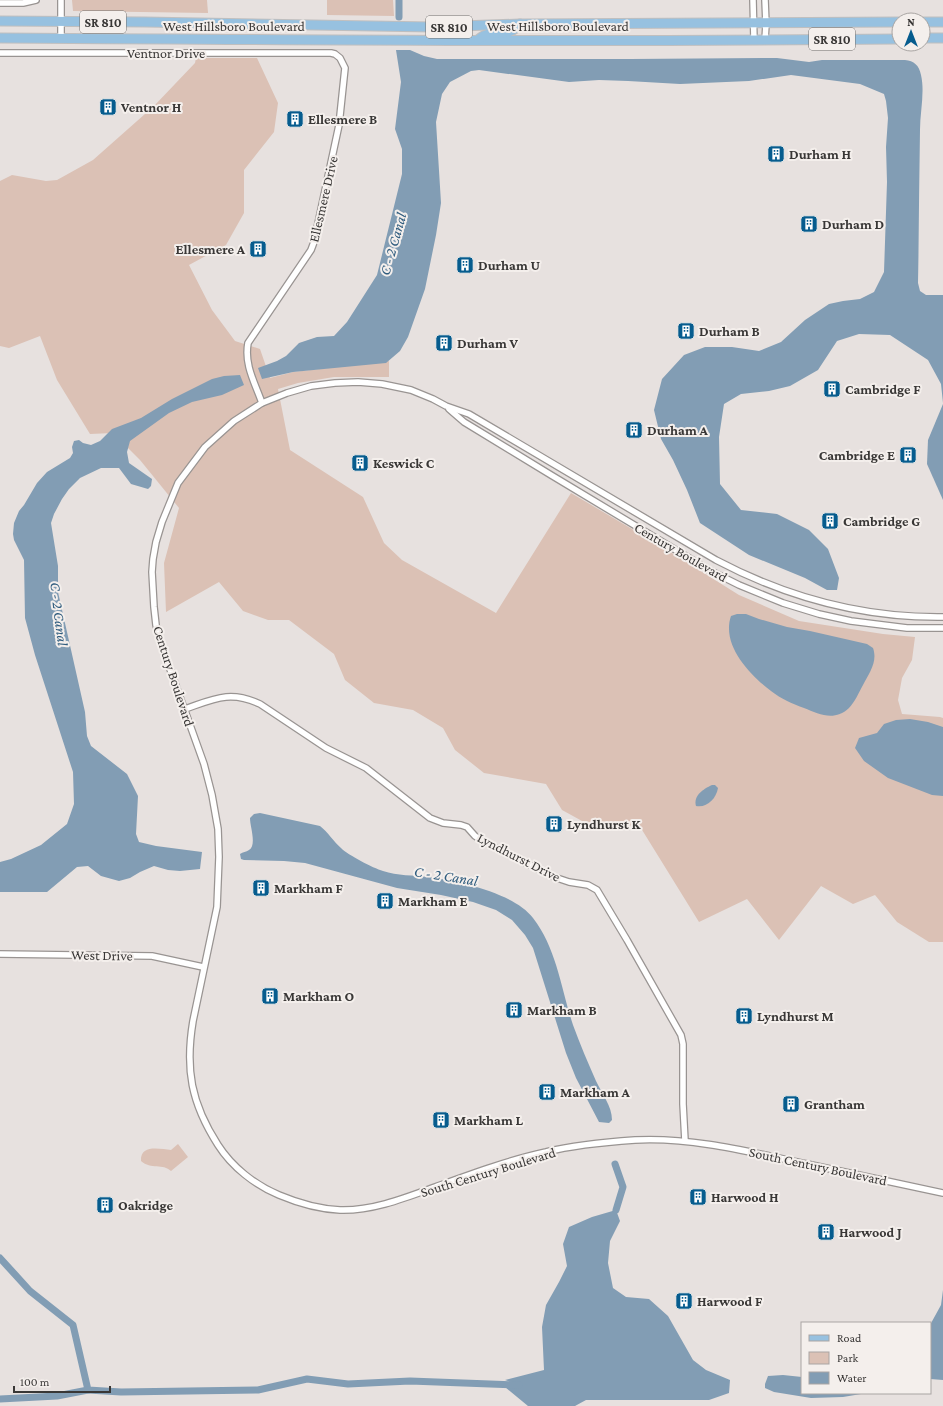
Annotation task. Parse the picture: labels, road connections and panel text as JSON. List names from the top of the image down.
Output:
{
  "streets": {
    "main road": ["SR 810", "West Hillsboro Boulevard"],
    "street": [
      "Ventnor Drive",
      "Ellesmere Drive",
      "Century Boulevard",
      "Lyndhurst Drive",
      "West Drive",
      "South Century Boulevard"
    ]
  },
  "crossings": [
    ["Ventnor Drive", "Ellesmere Drive"],
    ["Ellesmere Drive", "Century Boulevard"],
    ["Century Boulevard", "Lyndhurst Drive"],
    ["Century Boulevard", "West Drive"],
    ["Century Boulevard", "South Century Boulevard"],
    ["Lyndhurst Drive", "South Century Boulevard"]
  ],
  "water": ["C - 2 Canal"],
  "places": {
    "building": [
      "Ventnor H",
      "Ellesmere B",
      "Durham H",
      "Durham D",
      "Ellesmere A",
      "Durham U",
      "Durham B",
      "Durham V",
      "Cambridge F",
      "Durham A",
      "Cambridge E",
      "Keswick C",
      "Cambridge G",
      "Lyndhurst K",
      "Markham F",
      "Markham E",
      "Markham O",
      "Markham B",
      "Lyndhurst M",
      "Markham A",
      "Grantham",
      "Markham L",
      "Harwood H",
      "Oakridge",
      "Harwood J",
      "Harwood F"
    ]
  },
  "legend": ["Road", "Park", "Water"],
  "scale_bar": "100 m",
  "north": "top"
}
